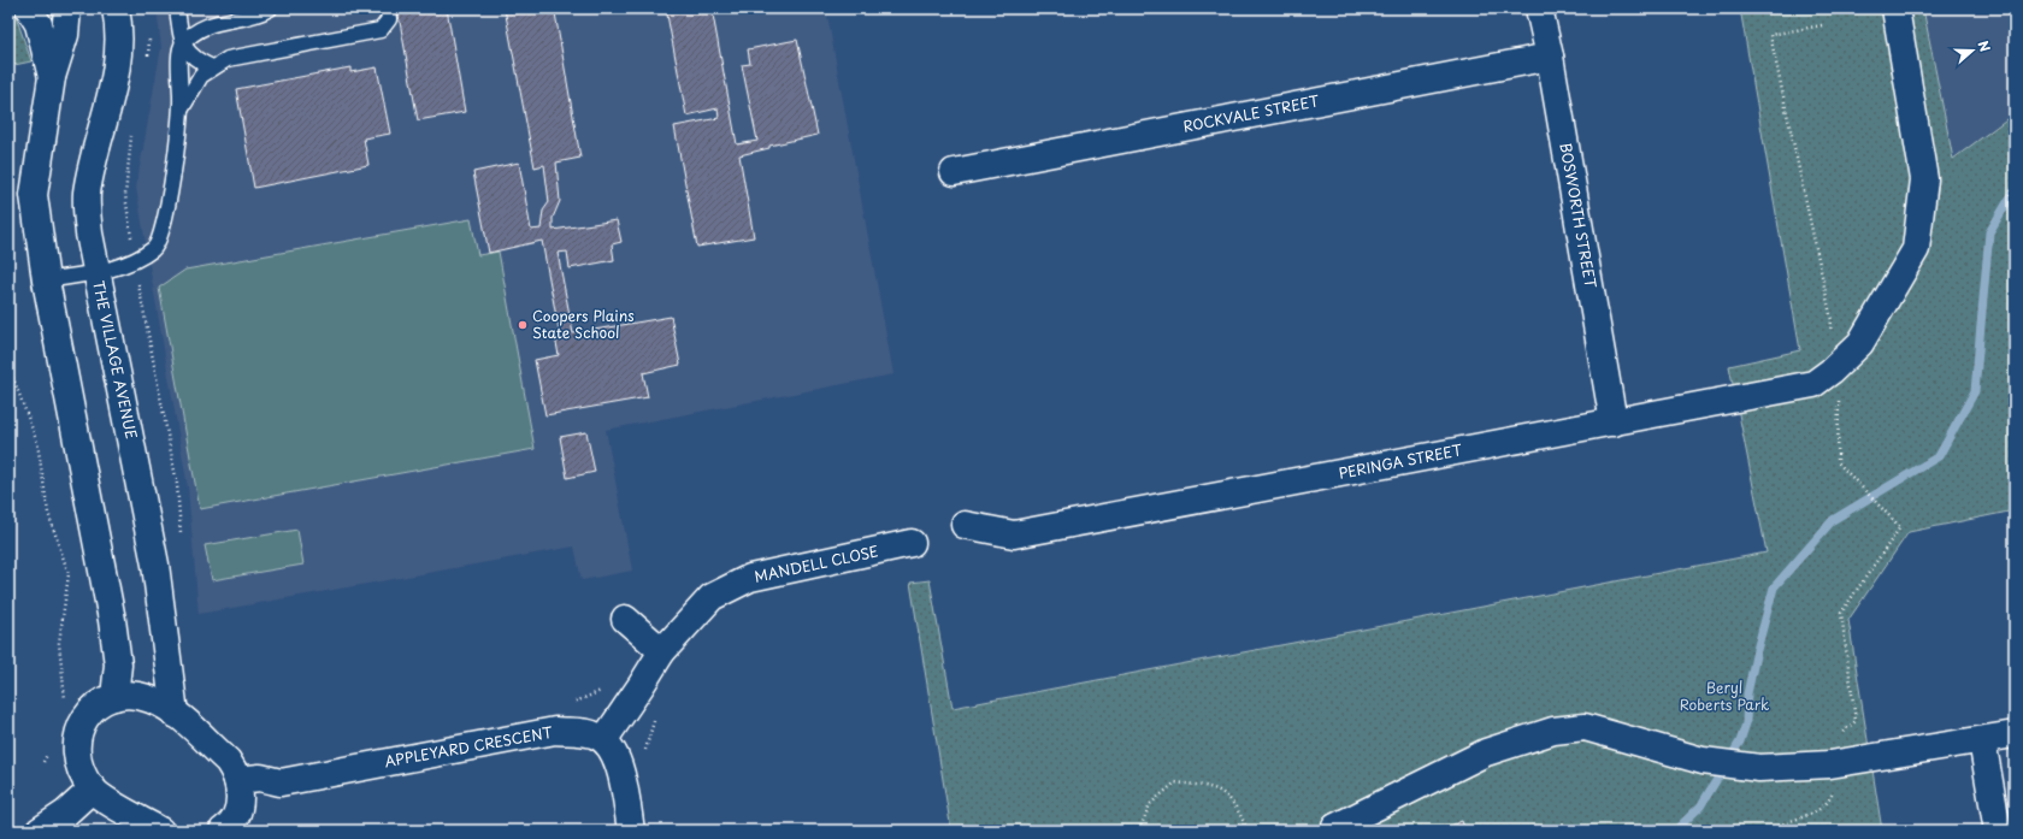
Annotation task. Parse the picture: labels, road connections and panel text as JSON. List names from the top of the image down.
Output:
{
  "streets": {
    "street": [
      "ROCKVALE STREET",
      "BOSWORTH STREET",
      "THE VILLAGE AVENUE",
      "PERINGA STREET",
      "MANDELL CLOSE",
      "APPLEYARD CRESCENT"
    ]
  },
  "crossings": [
    ["ROCKVALE STREET", "BOSWORTH STREET"],
    ["BOSWORTH STREET", "PERINGA STREET"],
    ["MANDELL CLOSE", "APPLEYARD CRESCENT"]
  ],
  "parks": ["Beryl Roberts Park"],
  "places": ["Coopers Plains State School"],
  "north": "right"
}
